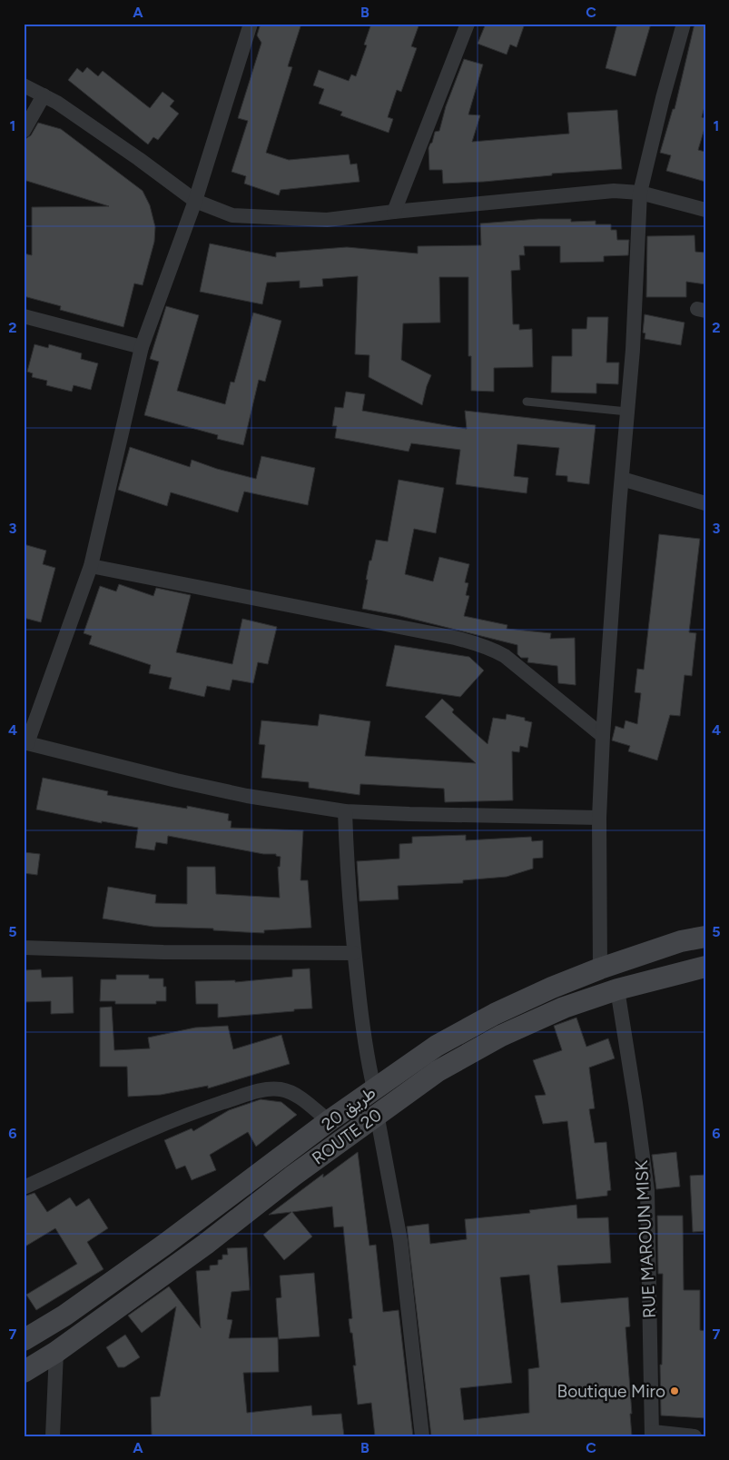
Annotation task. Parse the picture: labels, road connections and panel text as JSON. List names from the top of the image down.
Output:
{
  "streets": {
    "main road": ["طريق 20", "ROUTE 20"],
    "street": ["RUE MAROUN MISK"]
  },
  "crossings": [
    ["ROUTE 20", "RUE MAROUN MISK"]
  ],
  "places": ["Boutique Miro"],
  "grid": {
    "columns": ["A", "B", "C"],
    "rows": [
      "1",
      "2",
      "3",
      "4",
      "5",
      "6",
      "7"
    ]
  }
}
